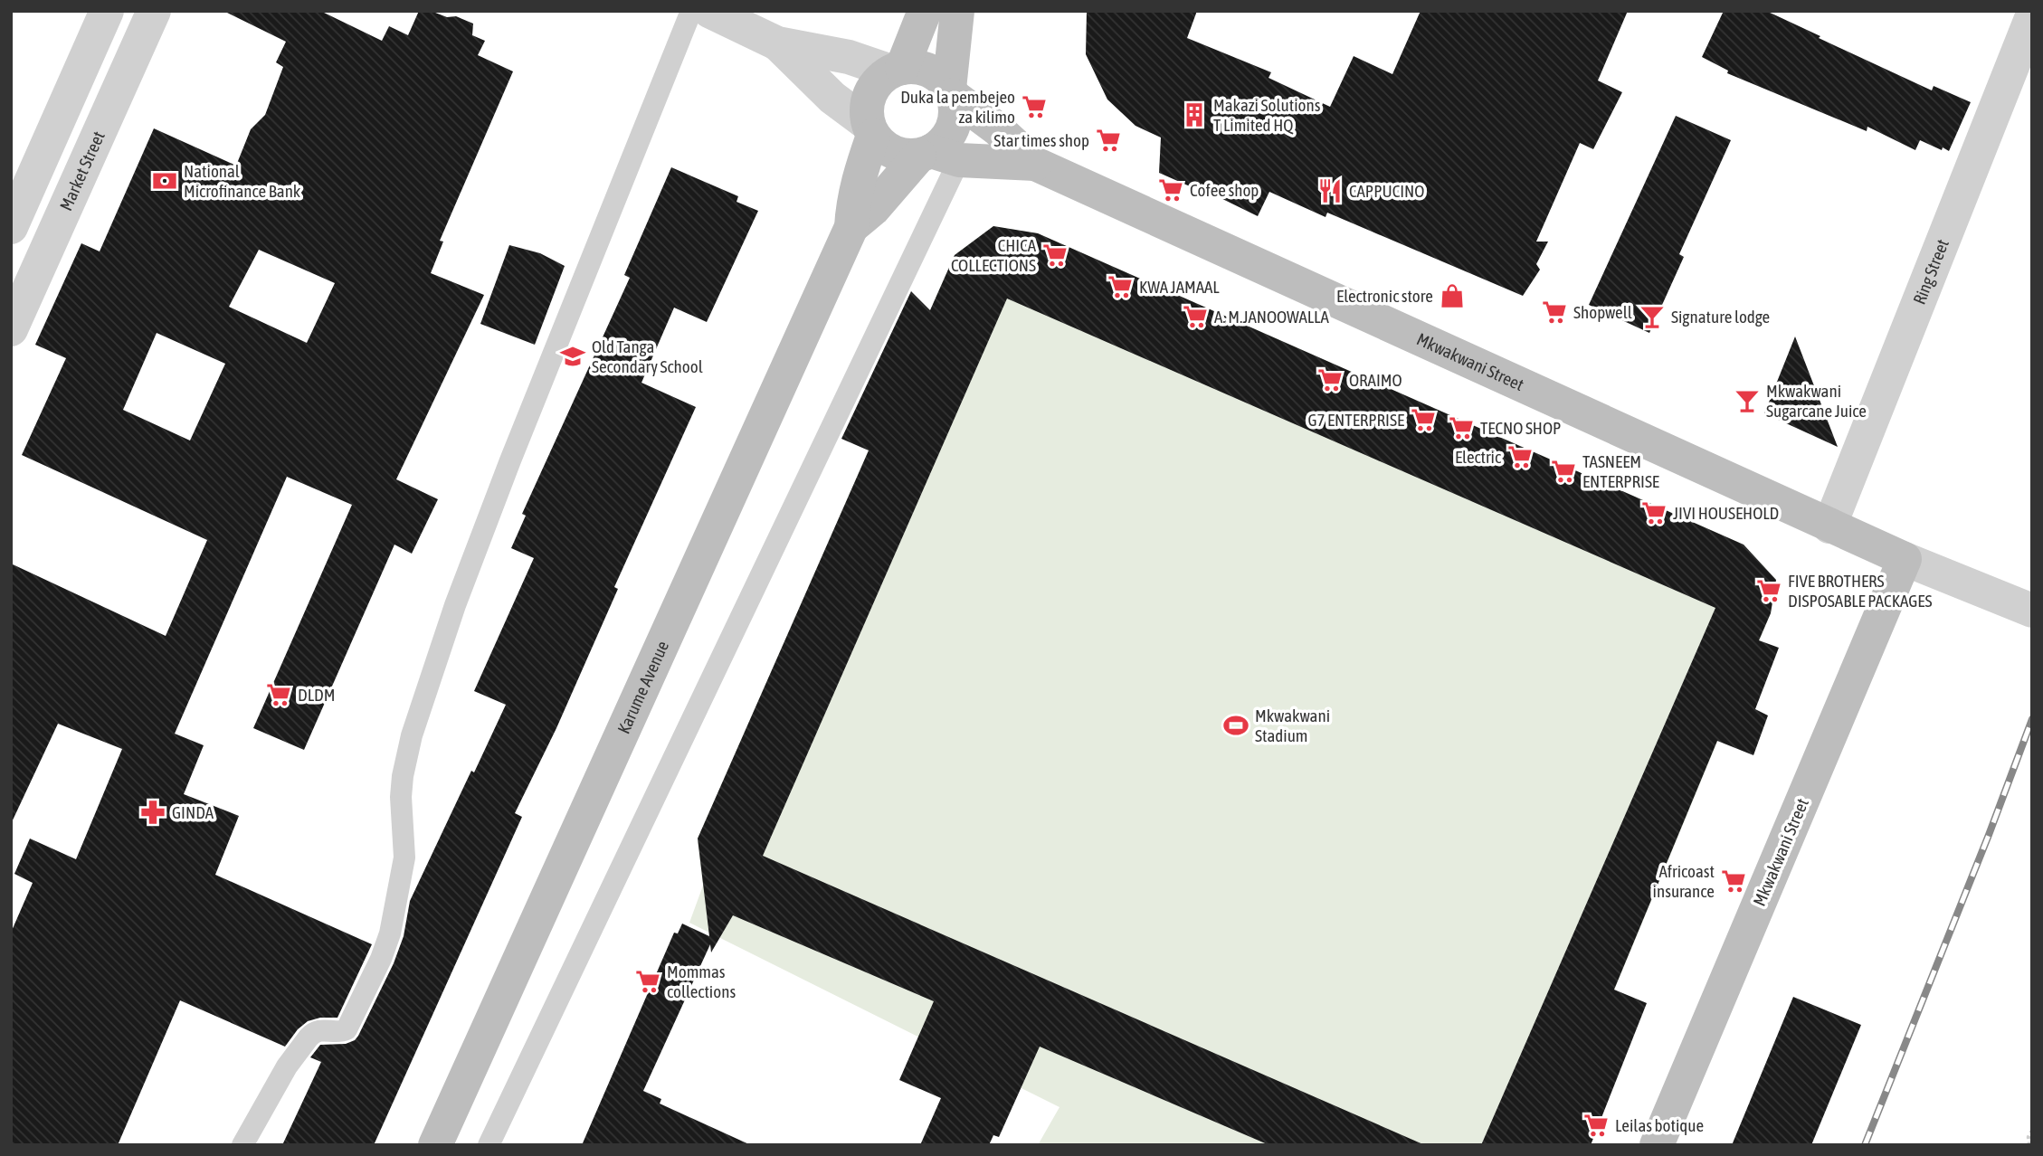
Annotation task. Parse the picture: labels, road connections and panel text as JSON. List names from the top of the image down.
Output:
{
  "streets": {
    "main road": ["Mkwakwani Street", "Karume Avenue"],
    "street": ["Market Street", "Ring Street"]
  },
  "crossings": [
    ["Ring Street", "Mkwakwani Street"]
  ],
  "places": {
    "supermarket": [
      "Duka la pembejeo za kilimo",
      "Star times shop",
      "Cofee shop",
      "CHICA COLLECTIONS",
      "KWA JAMAAL",
      "Shopwell",
      "A. M.JANOOWALLA",
      "ORAIMO",
      "G7 ENTERPRISE",
      "TECNO SHOP",
      "Electric",
      "TASNEEM ENTERPRISE",
      "JIVI HOUSEHOLD",
      "FIVE BROTHERS DISPOSABLE PACKAGES",
      "DLDM",
      "Africoast insurance",
      "Mommas collections",
      "Leilas botique"
    ],
    "building": ["Makazi Solutions T Limited HQ"],
    "bank": ["National Microfinance Bank"],
    "restaurant": ["CAPPUCINO"],
    "shop": ["Electronic store"],
    "bar": ["Signature lodge", "Mkwakwani Sugarcane Juice"],
    "school or university": ["Old Tanga Secondary School"],
    "sports": ["Mkwakwani Stadium"],
    "pharmacy": ["GINDA"]
  }
}
